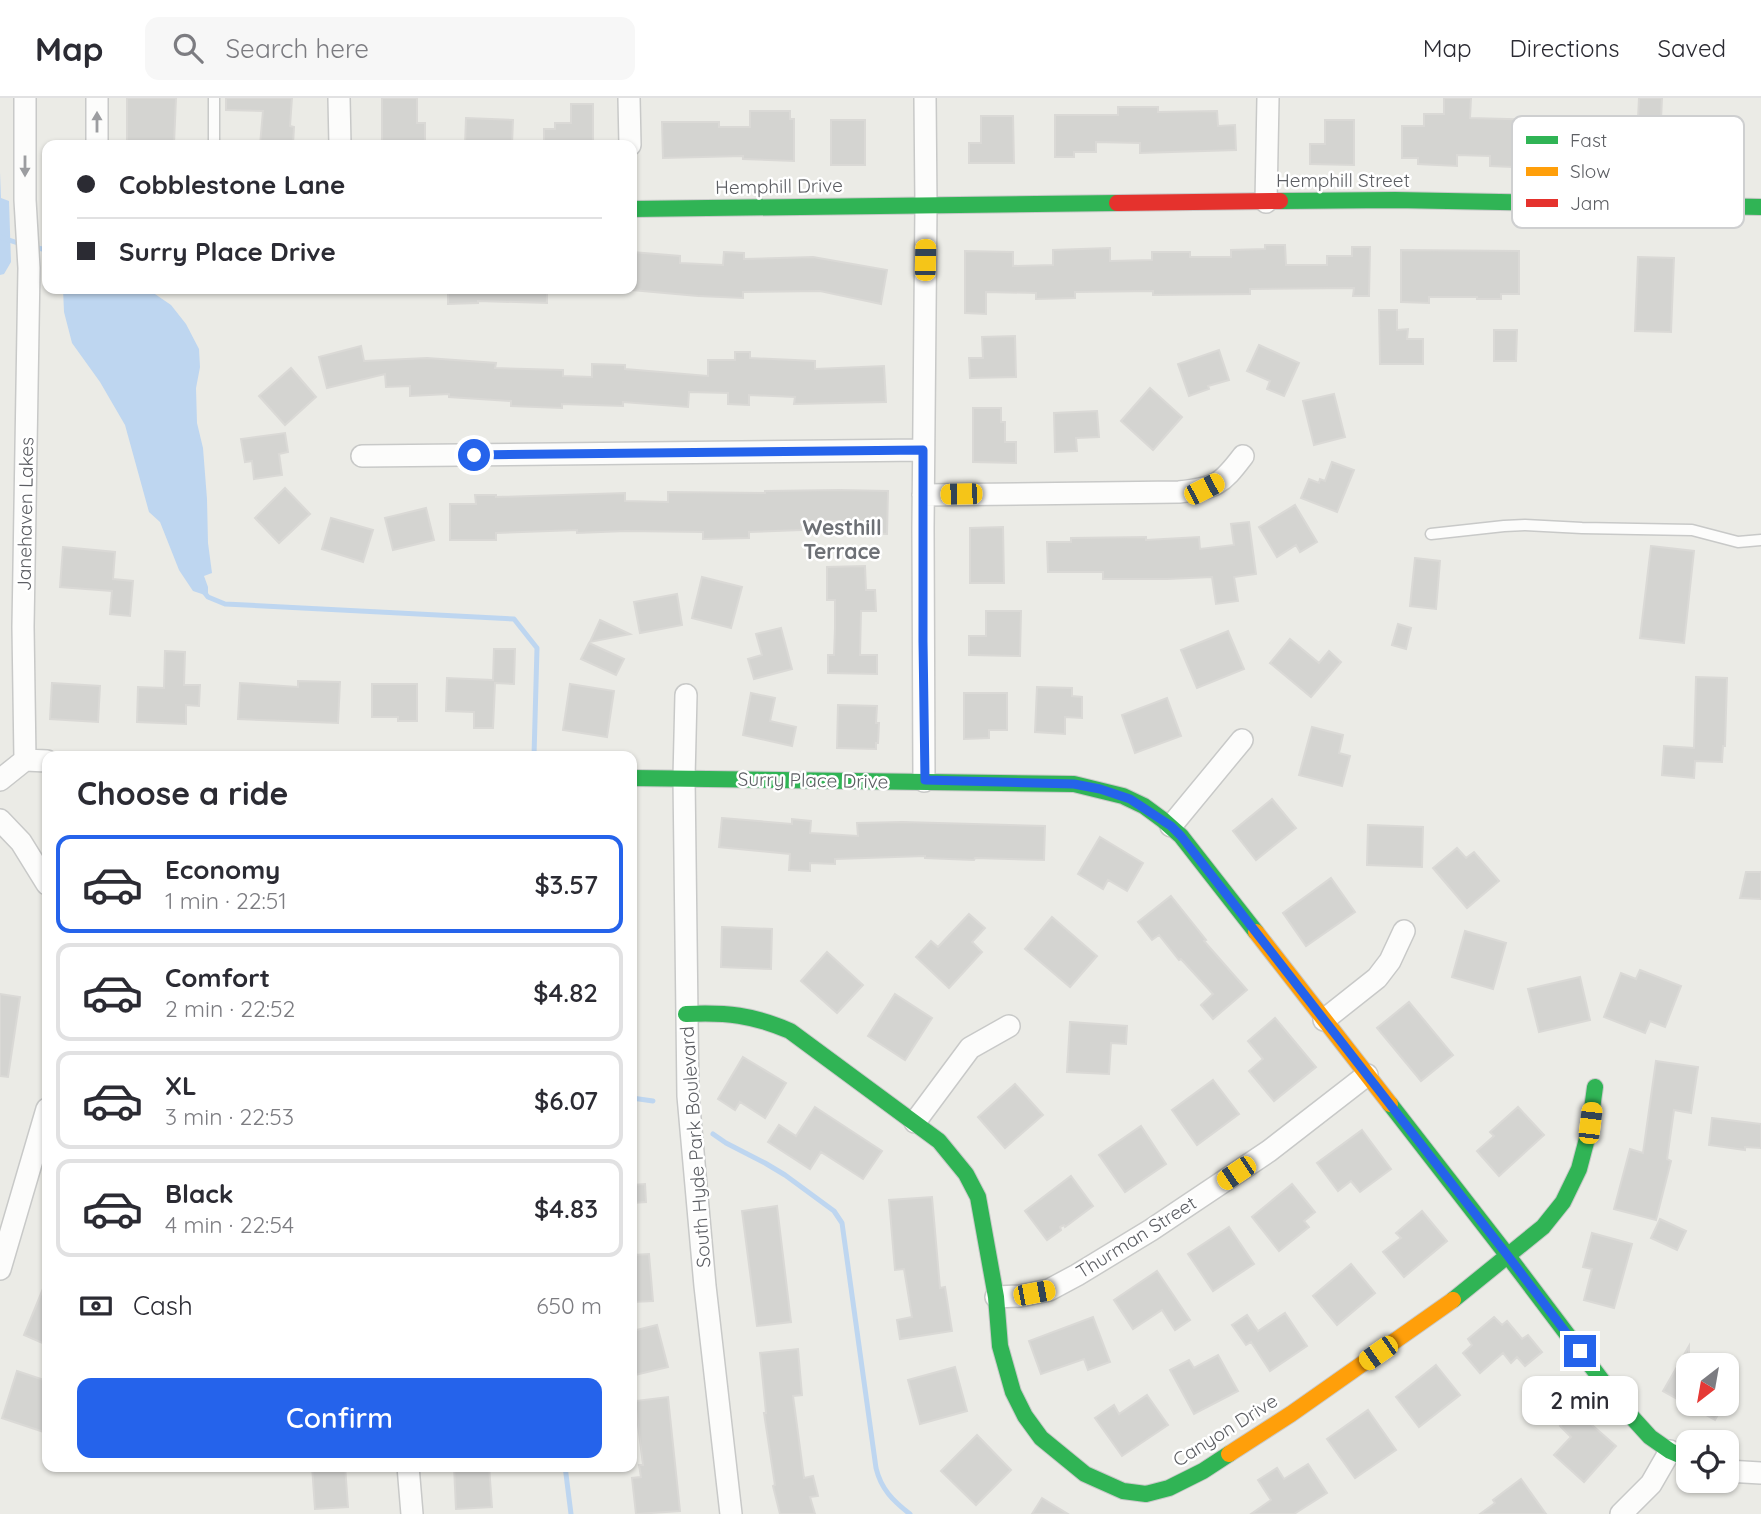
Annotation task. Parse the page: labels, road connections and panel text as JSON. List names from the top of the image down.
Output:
{
  "streets": {
    "street": [
      "Hemphill Street",
      "Hemphill Drive",
      "Janehaven Lakes",
      "Surry Place Drive",
      "South Hyde Park Boulevard",
      "Thurman Street",
      "Canyon Drive"
    ]
  },
  "crossings": [
    ["Hemphill Street", "Hemphill Drive"],
    ["Surry Place Drive", "South Hyde Park Boulevard"],
    ["Surry Place Drive", "Thurman Street"],
    ["Surry Place Drive", "Canyon Drive"],
    ["South Hyde Park Boulevard", "Canyon Drive"],
    ["Thurman Street", "Canyon Drive"]
  ],
  "districts": ["Westhill Terrace"],
  "legend": ["Fast", "Slow", "Jam"],
  "north": "bottom left",
  "page": {
    "header": "Map",
    "search": "Search here",
    "nav": ["Map", "Directions", "Saved"],
    "banner": ["Cobblestone Lane", "Surry Place Drive"],
    "heading": "Choose a ride",
    "list": [
      {
        "name": "Economy",
        "note": "1 min · 22:51",
        "value": "$3.57"
      },
      {
        "name": "Comfort",
        "note": "2 min · 22:52",
        "value": "$4.82"
      },
      {
        "name": "XL",
        "note": "3 min · 22:53",
        "value": "$6.07"
      },
      {
        "name": "Black",
        "note": "4 min · 22:54",
        "value": "$4.83"
      }
    ],
    "pay": ["Cash", "650 m"],
    "buttons": "Confirm",
    "bubble": "2 min"
  }
}
